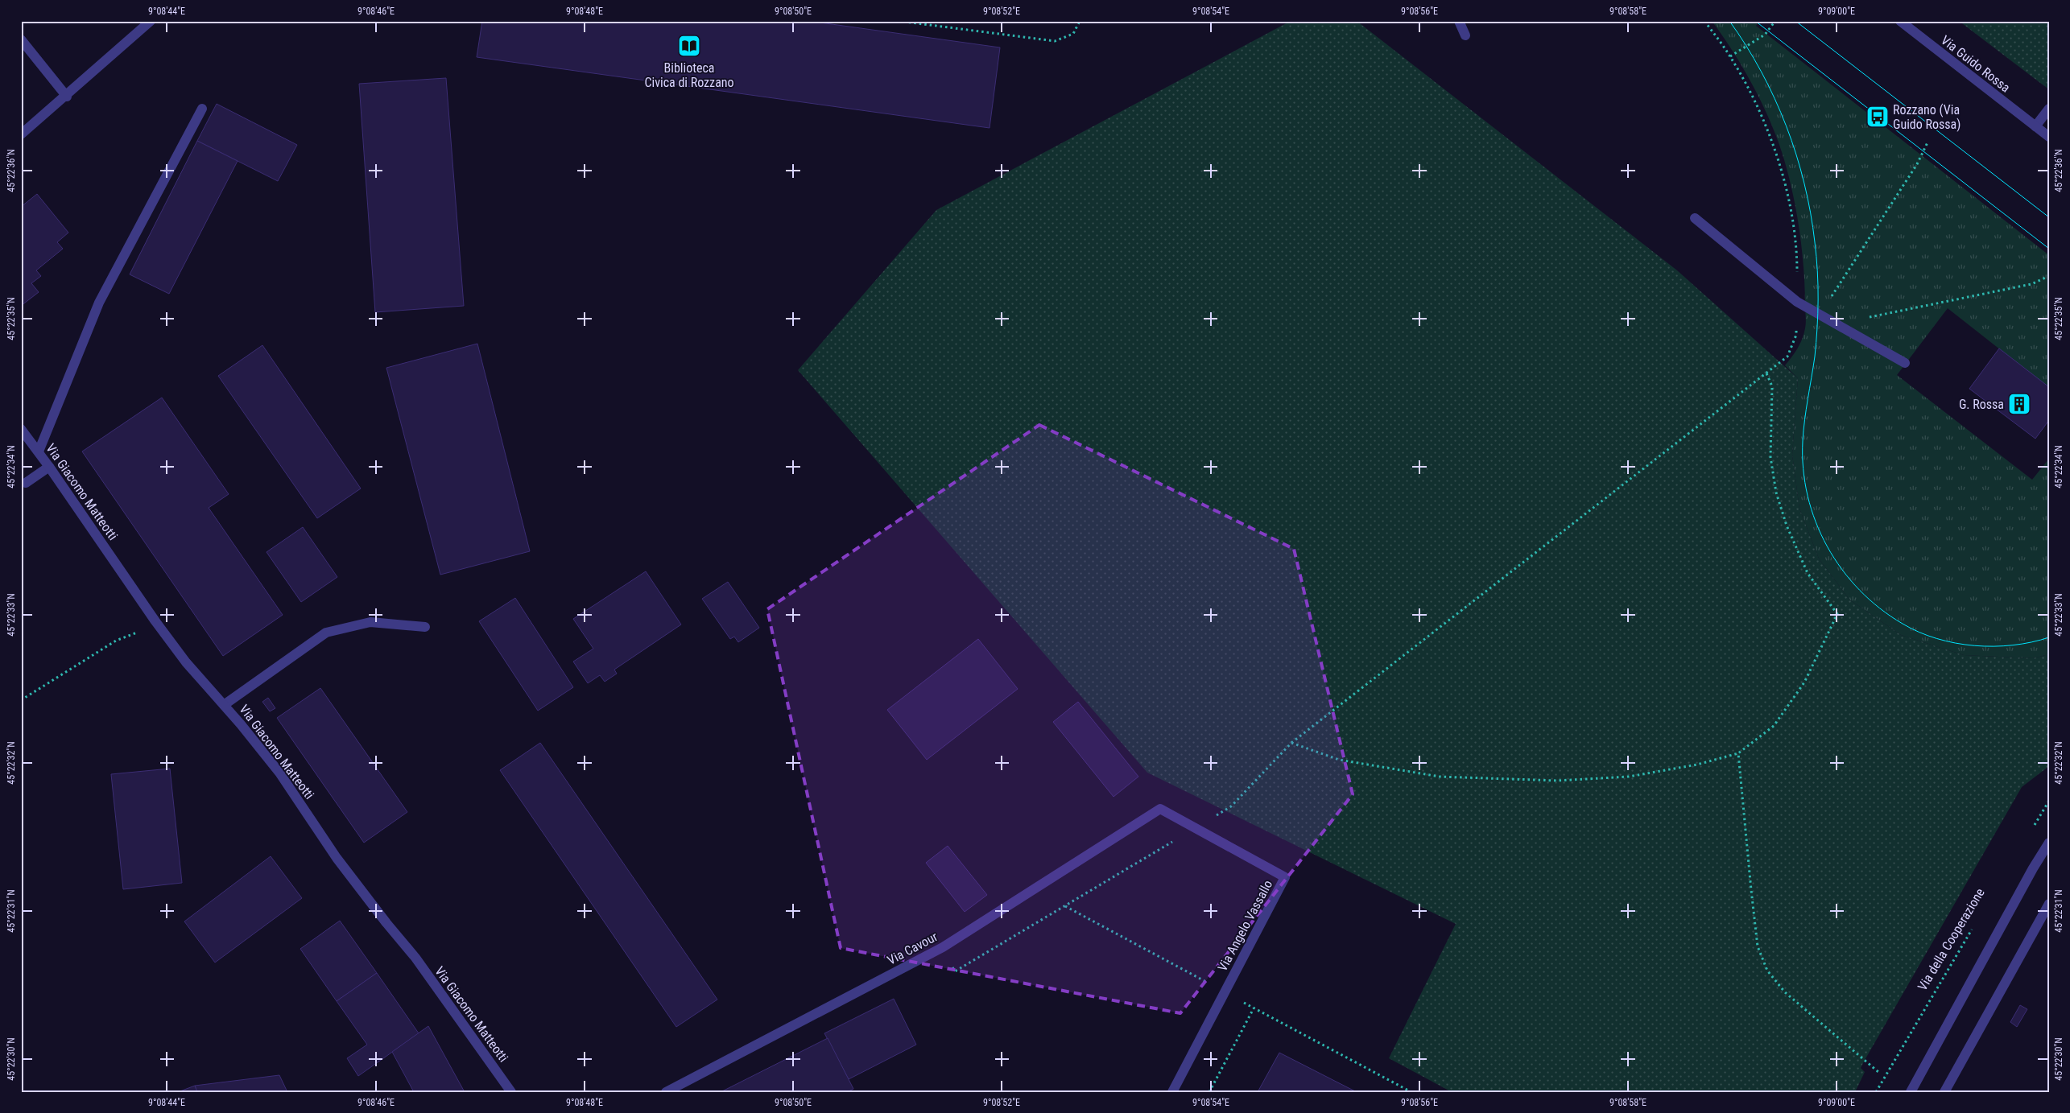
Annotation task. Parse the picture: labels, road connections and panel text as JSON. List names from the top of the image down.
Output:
{
  "streets": {
    "street": [
      "Via Guido Rossa",
      "Via Giacomo Matteotti",
      "Via Angelo Vassallo",
      "Via Cavour"
    ],
    "path": ["Via della Cooperazione"]
  },
  "crossings": [
    ["Via Angelo Vassallo", "Via Cavour"]
  ],
  "places": {
    "library": ["Biblioteca Civica di Rozzano"],
    "bus stop": ["Rozzano (Via Guido Rossa)"],
    "building": ["G. Rossa"]
  },
  "coordinates": [
    "9°08'44\"E",
    "9°08'46\"E",
    "9°08'48\"E",
    "9°08'50\"E",
    "9°08'52\"E",
    "9°08'54\"E",
    "9°08'56\"E",
    "9°08'58\"E",
    "9°09'00\"E",
    "45°22'36\"N",
    "45°22'35\"N",
    "45°22'34\"N",
    "45°22'33\"N",
    "45°22'32\"N",
    "45°22'31\"N",
    "45°22'30\"N"
  ]
}
